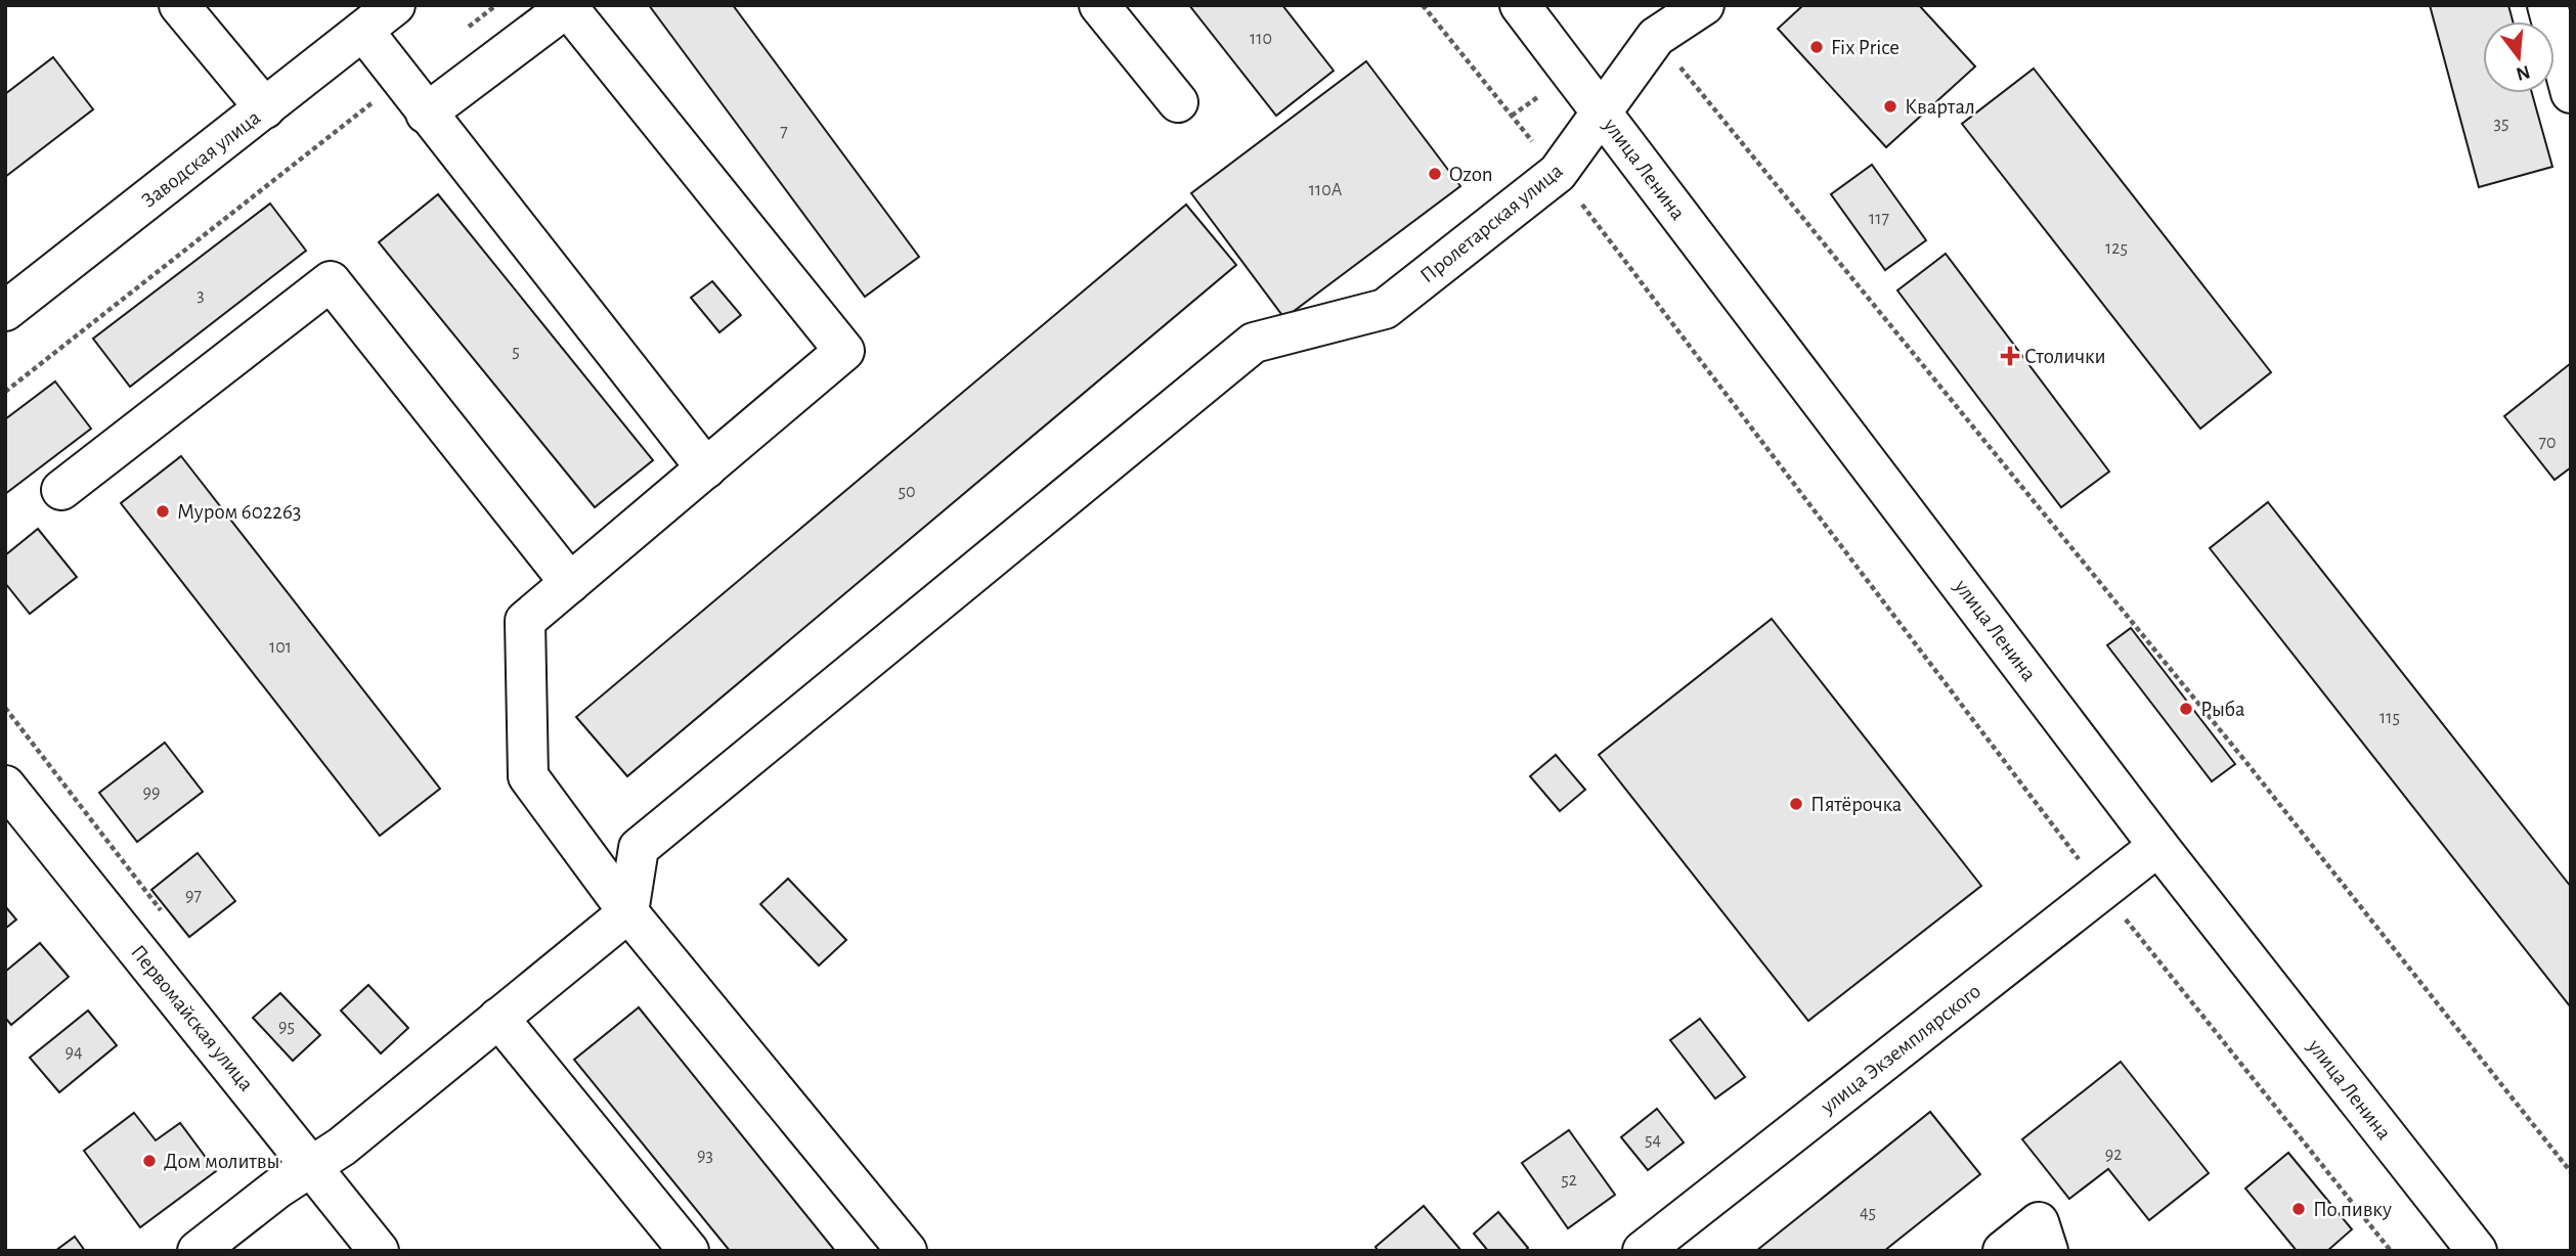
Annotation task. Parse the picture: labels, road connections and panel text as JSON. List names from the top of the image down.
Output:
{
  "streets": {
    "street": [
      "Заводская улица",
      "улица Ленина",
      "Пролетарская улица",
      "Первомайская улица",
      "улица Экземплярского"
    ]
  },
  "crossings": [
    ["улица Ленина", "Пролетарская улица"],
    ["улица Ленина", "улица Экземплярского"]
  ],
  "places": {
    "other": [
      "Fix Price",
      "Квартал",
      "Ozon",
      "Муром 602263",
      "Рыба",
      "Пятёрочка",
      "Дом молитвы",
      "По пивку"
    ],
    "health": ["Столички"]
  },
  "house_numbers": [
    "110",
    "35",
    "7",
    "110А",
    "117",
    "125",
    "3",
    "5",
    "70",
    "50",
    "101",
    "115",
    "99",
    "97",
    "95",
    "94",
    "54",
    "92",
    "93",
    "52",
    "45"
  ],
  "north": "bottom"
}
